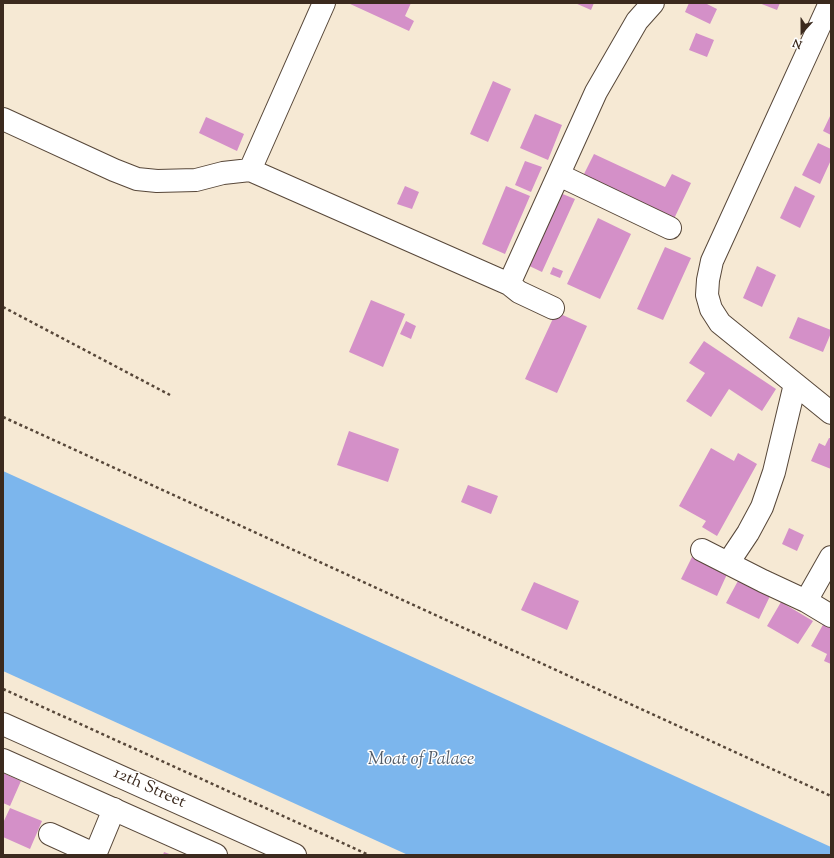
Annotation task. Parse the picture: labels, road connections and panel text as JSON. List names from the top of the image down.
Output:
{
  "streets": {
    "main road": ["12th Street"]
  },
  "water": ["Moat of Palace"],
  "north": "bottom"
}
